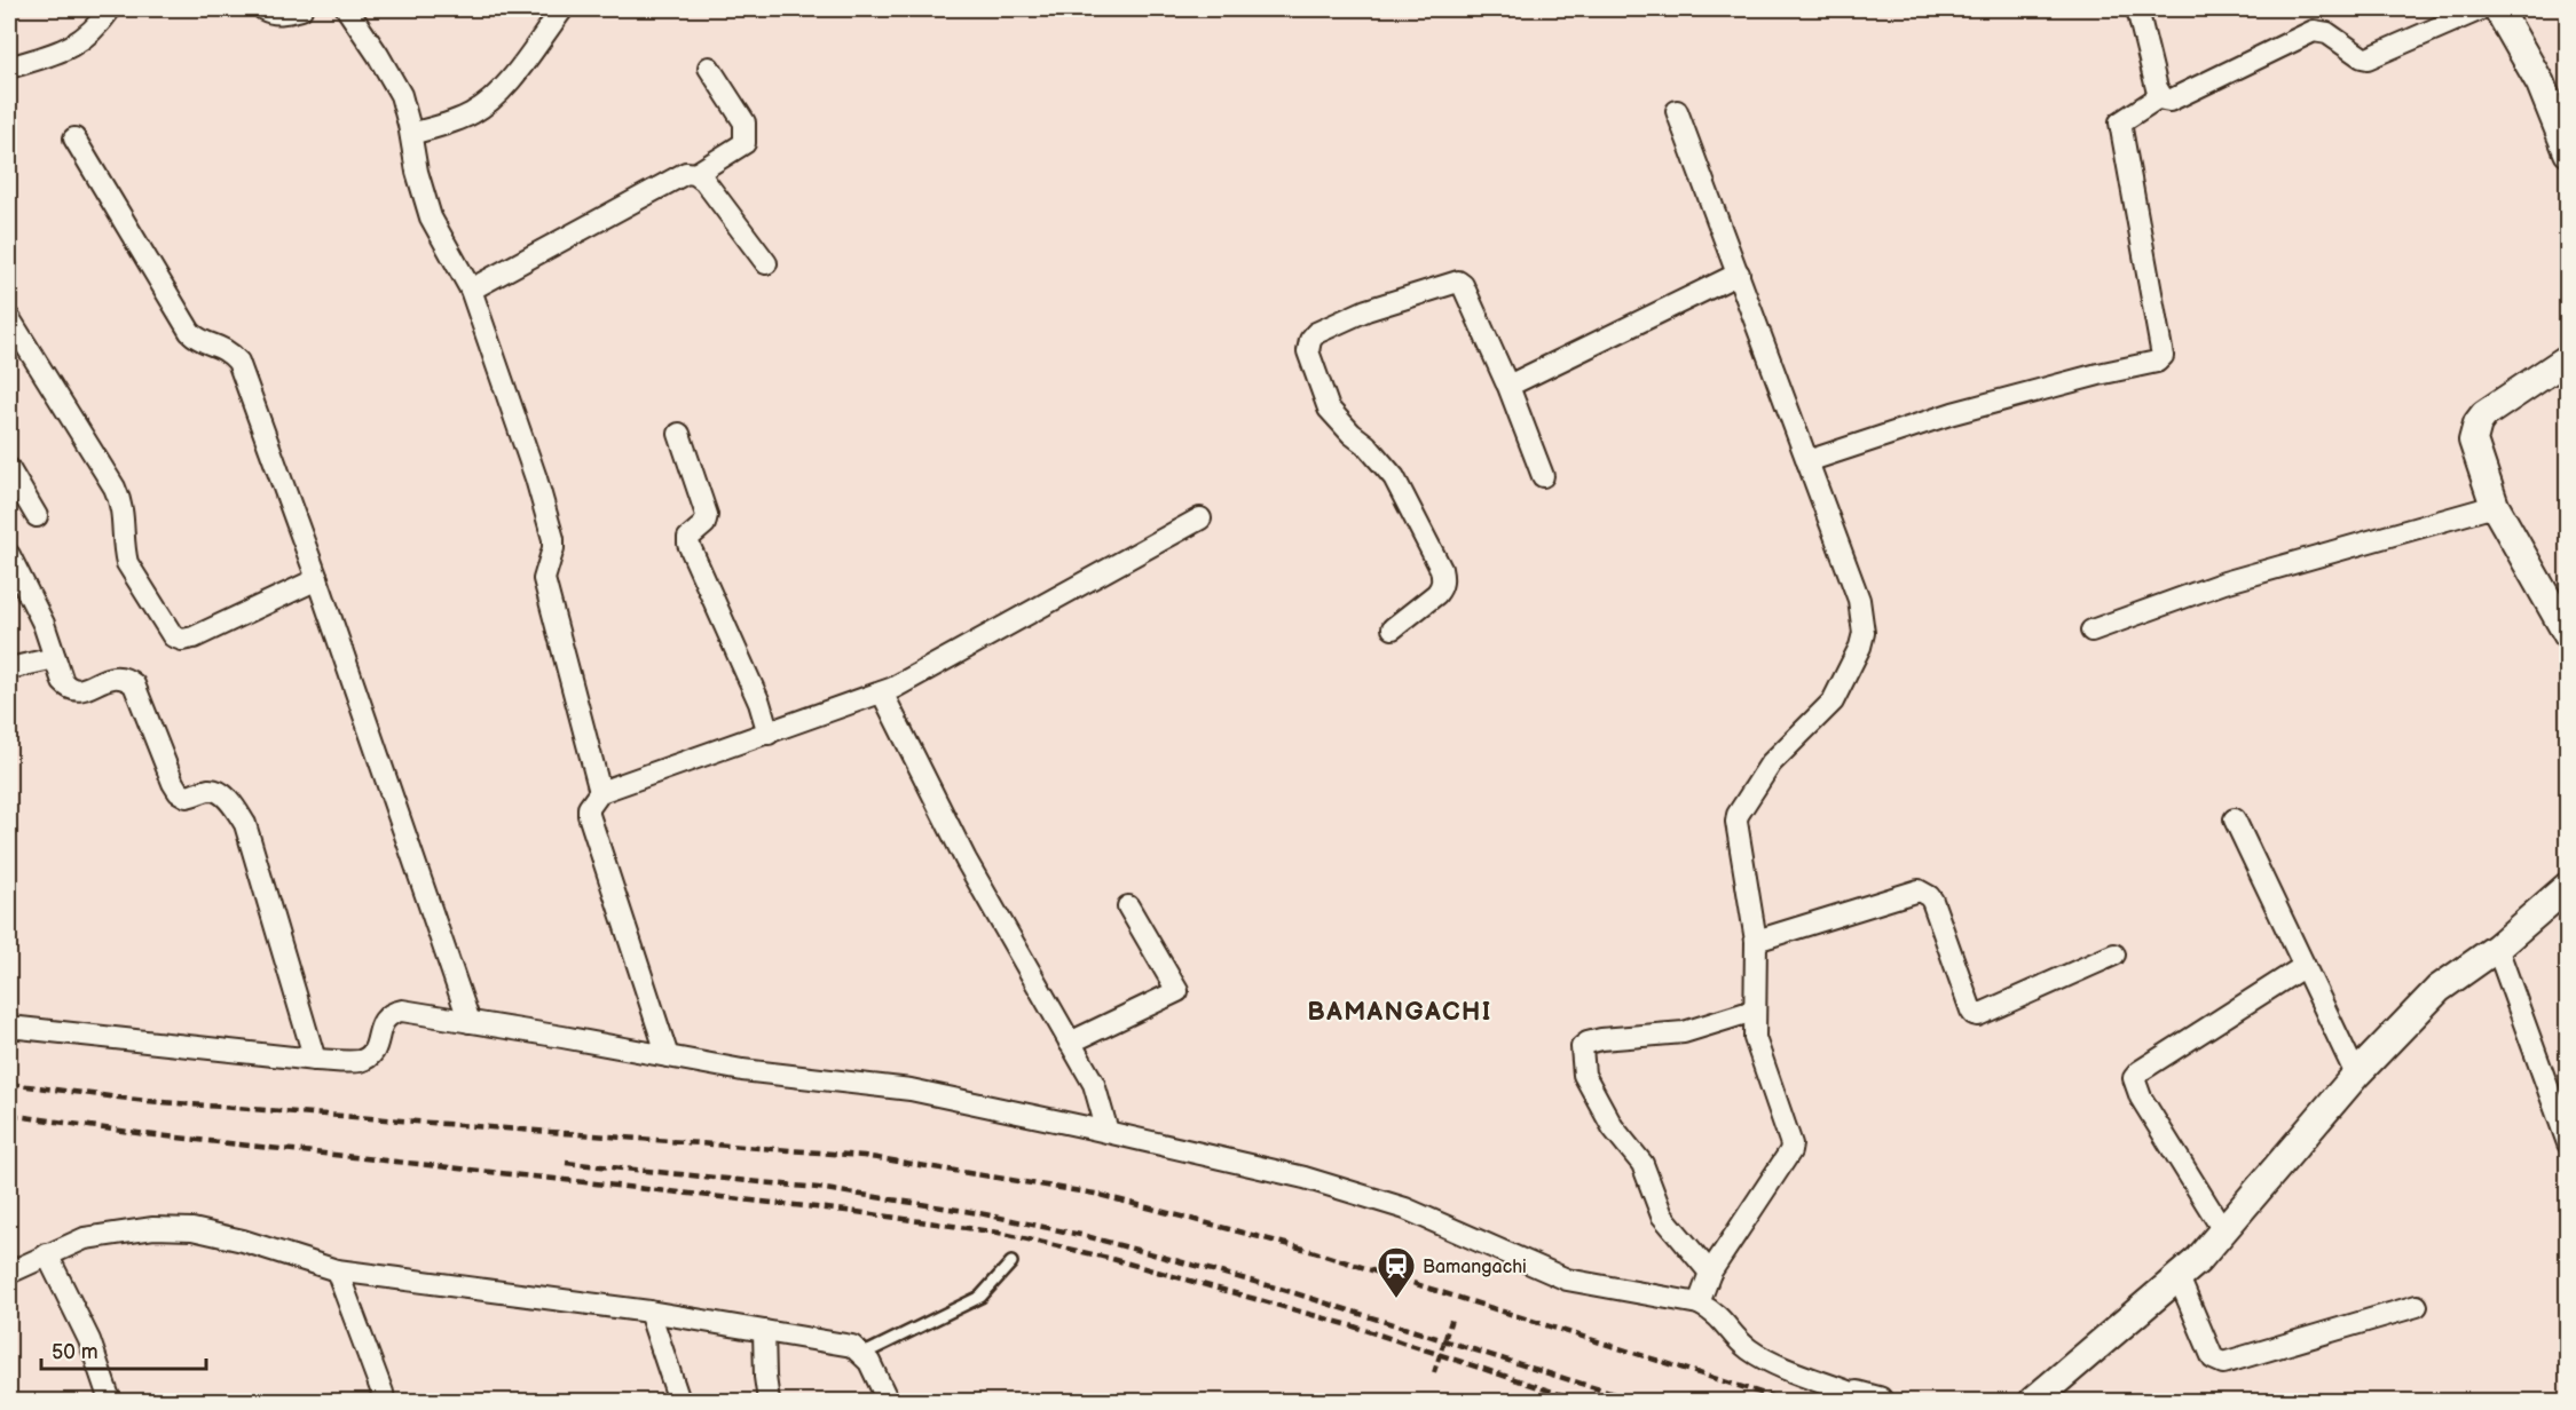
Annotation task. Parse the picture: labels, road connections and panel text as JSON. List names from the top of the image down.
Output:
{
  "districts": ["BAMANGACHI"],
  "places": {
    "station": ["Bamangachi"]
  },
  "scale_bar": "50 m"
}
